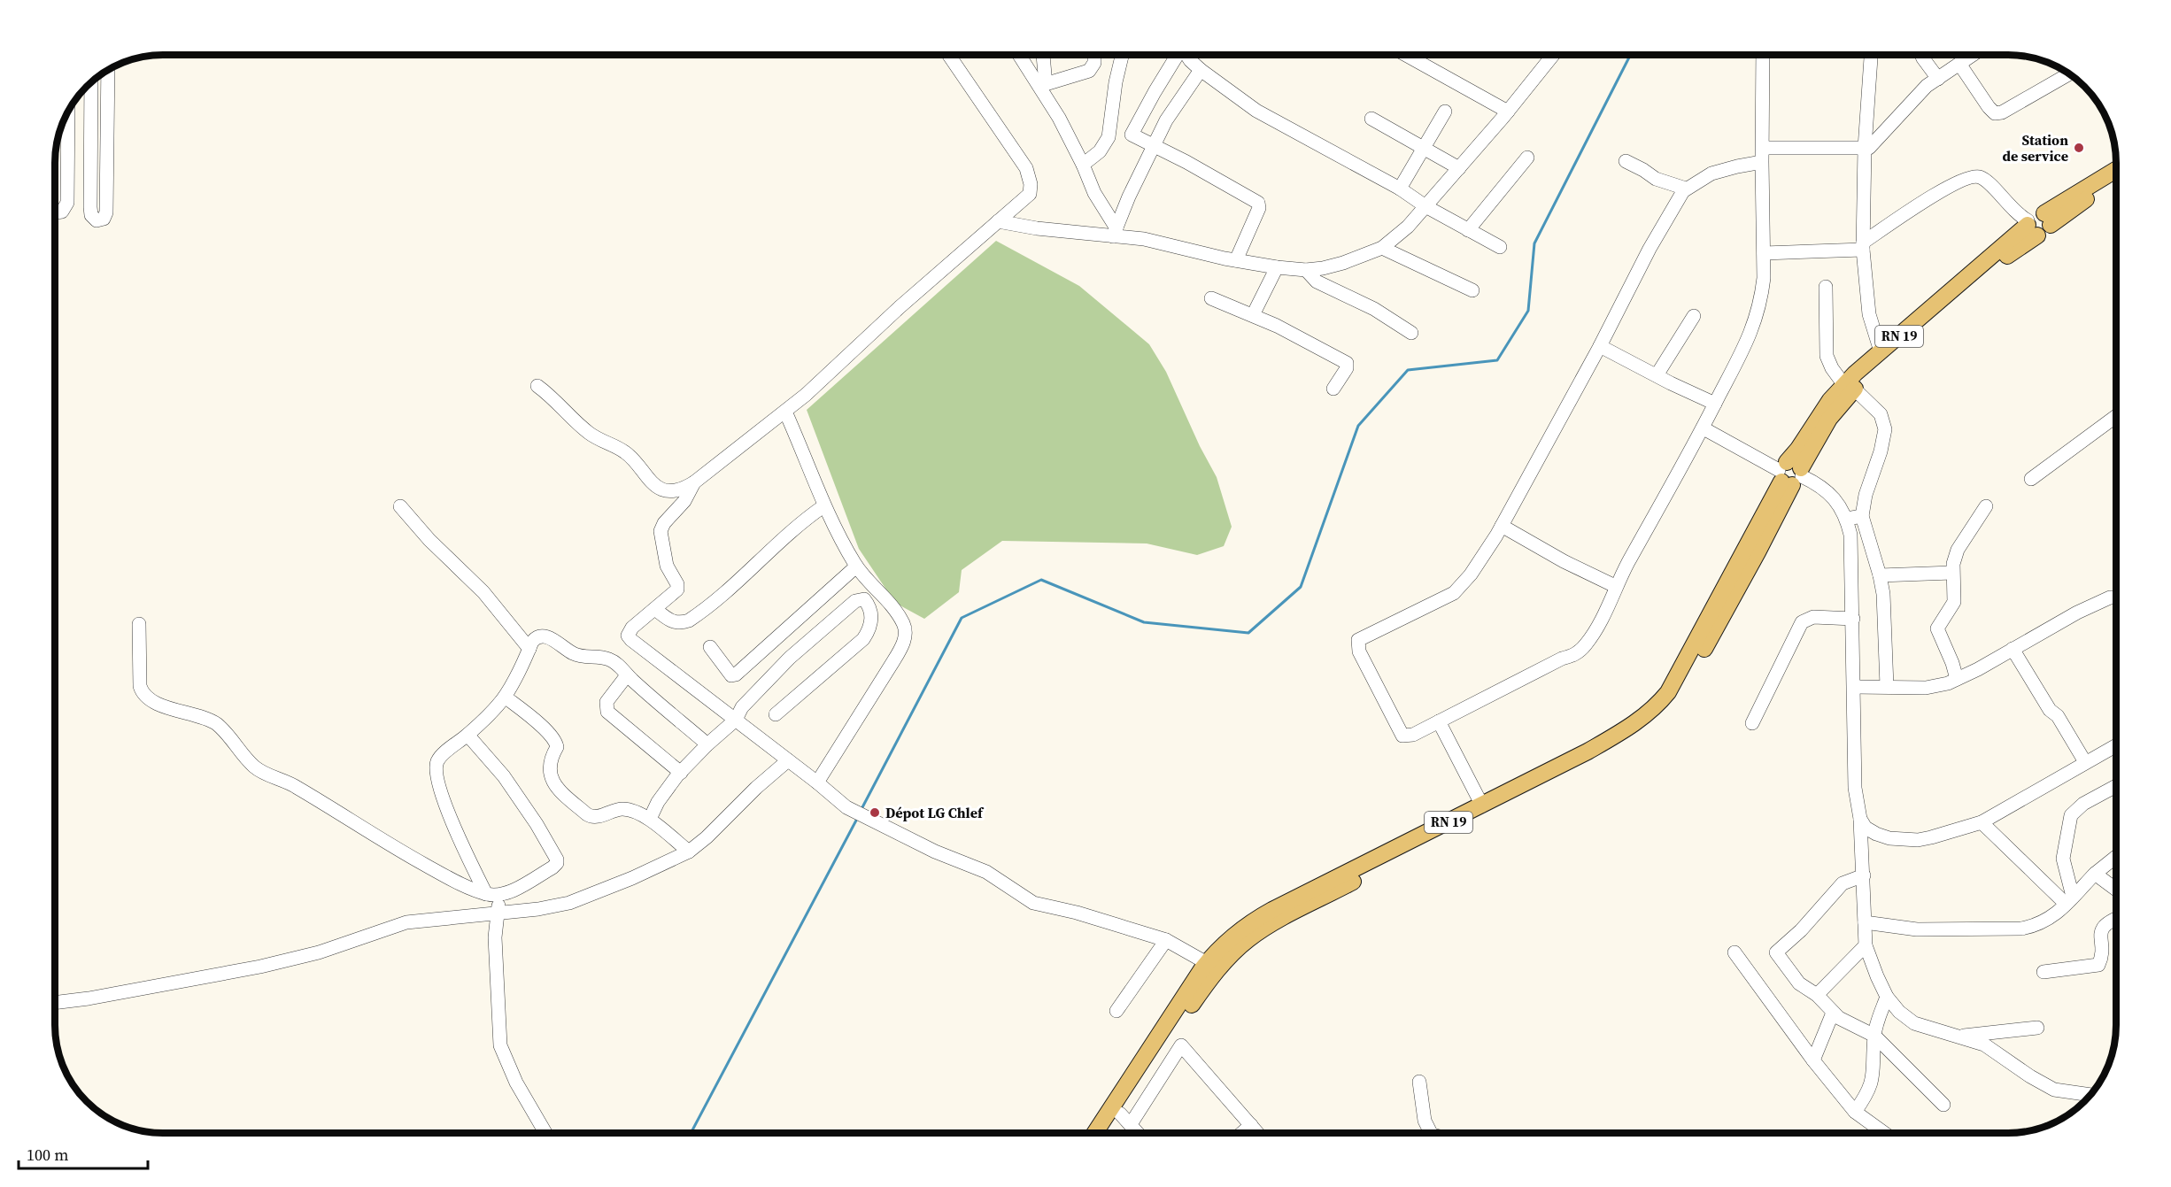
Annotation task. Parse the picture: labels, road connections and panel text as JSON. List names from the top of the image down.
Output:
{
  "streets": {
    "main road": ["RN 19"]
  },
  "places": ["Station de service", "Dépot LG Chlef"],
  "scale_bar": "100 m"
}
